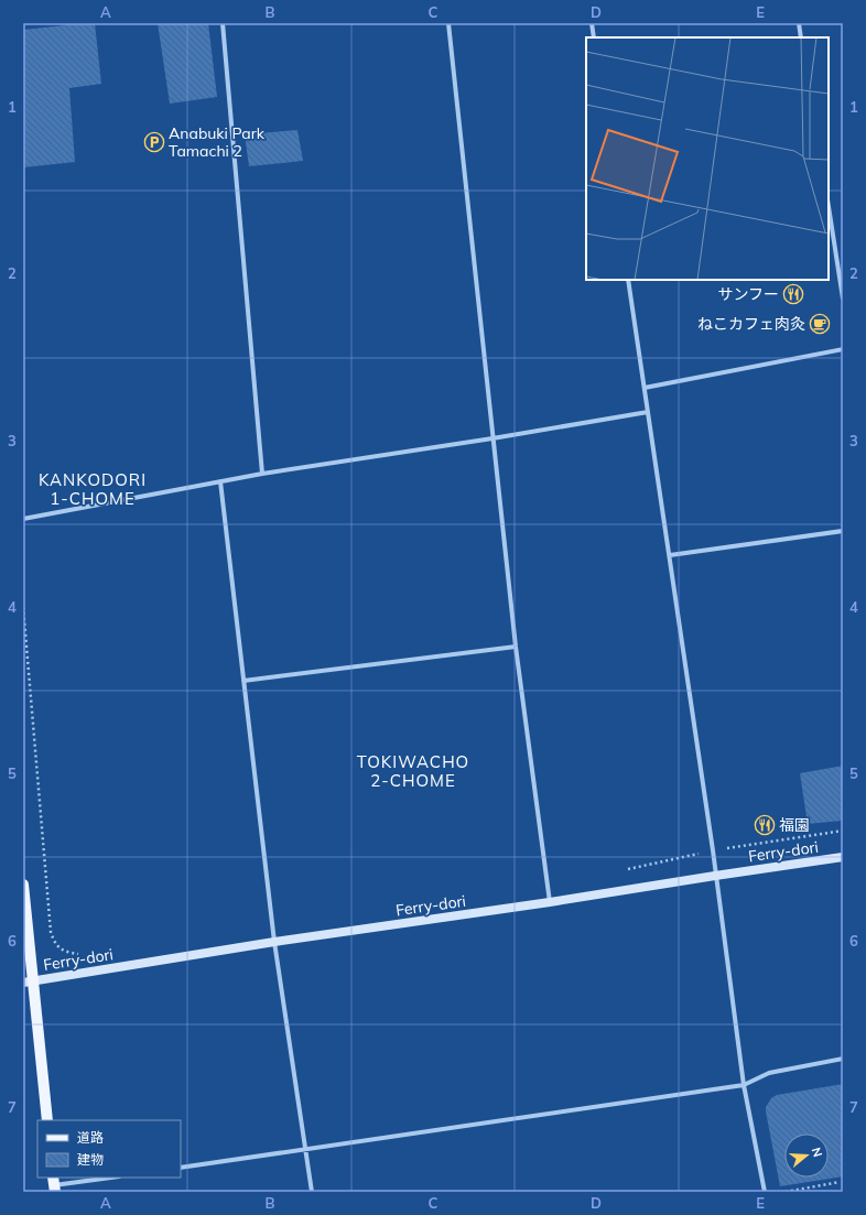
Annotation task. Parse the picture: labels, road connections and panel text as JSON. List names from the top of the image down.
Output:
{
  "streets": {
    "street": ["Ferry-dori"]
  },
  "districts": ["KANKODORI 1-CHOME", "TOKIWACHO 2-CHOME"],
  "places": {
    "parking": ["Anabuki Park Tamachi 2"],
    "restaurant": ["サンフー", "福園"],
    "cafe": ["ねこカフェ肉灸"]
  },
  "legend": ["道路", "建物"],
  "north": "right",
  "grid": {
    "columns": [
      "A",
      "B",
      "C",
      "D",
      "E"
    ],
    "rows": [
      "1",
      "2",
      "3",
      "4",
      "5",
      "6",
      "7"
    ]
  }
}
